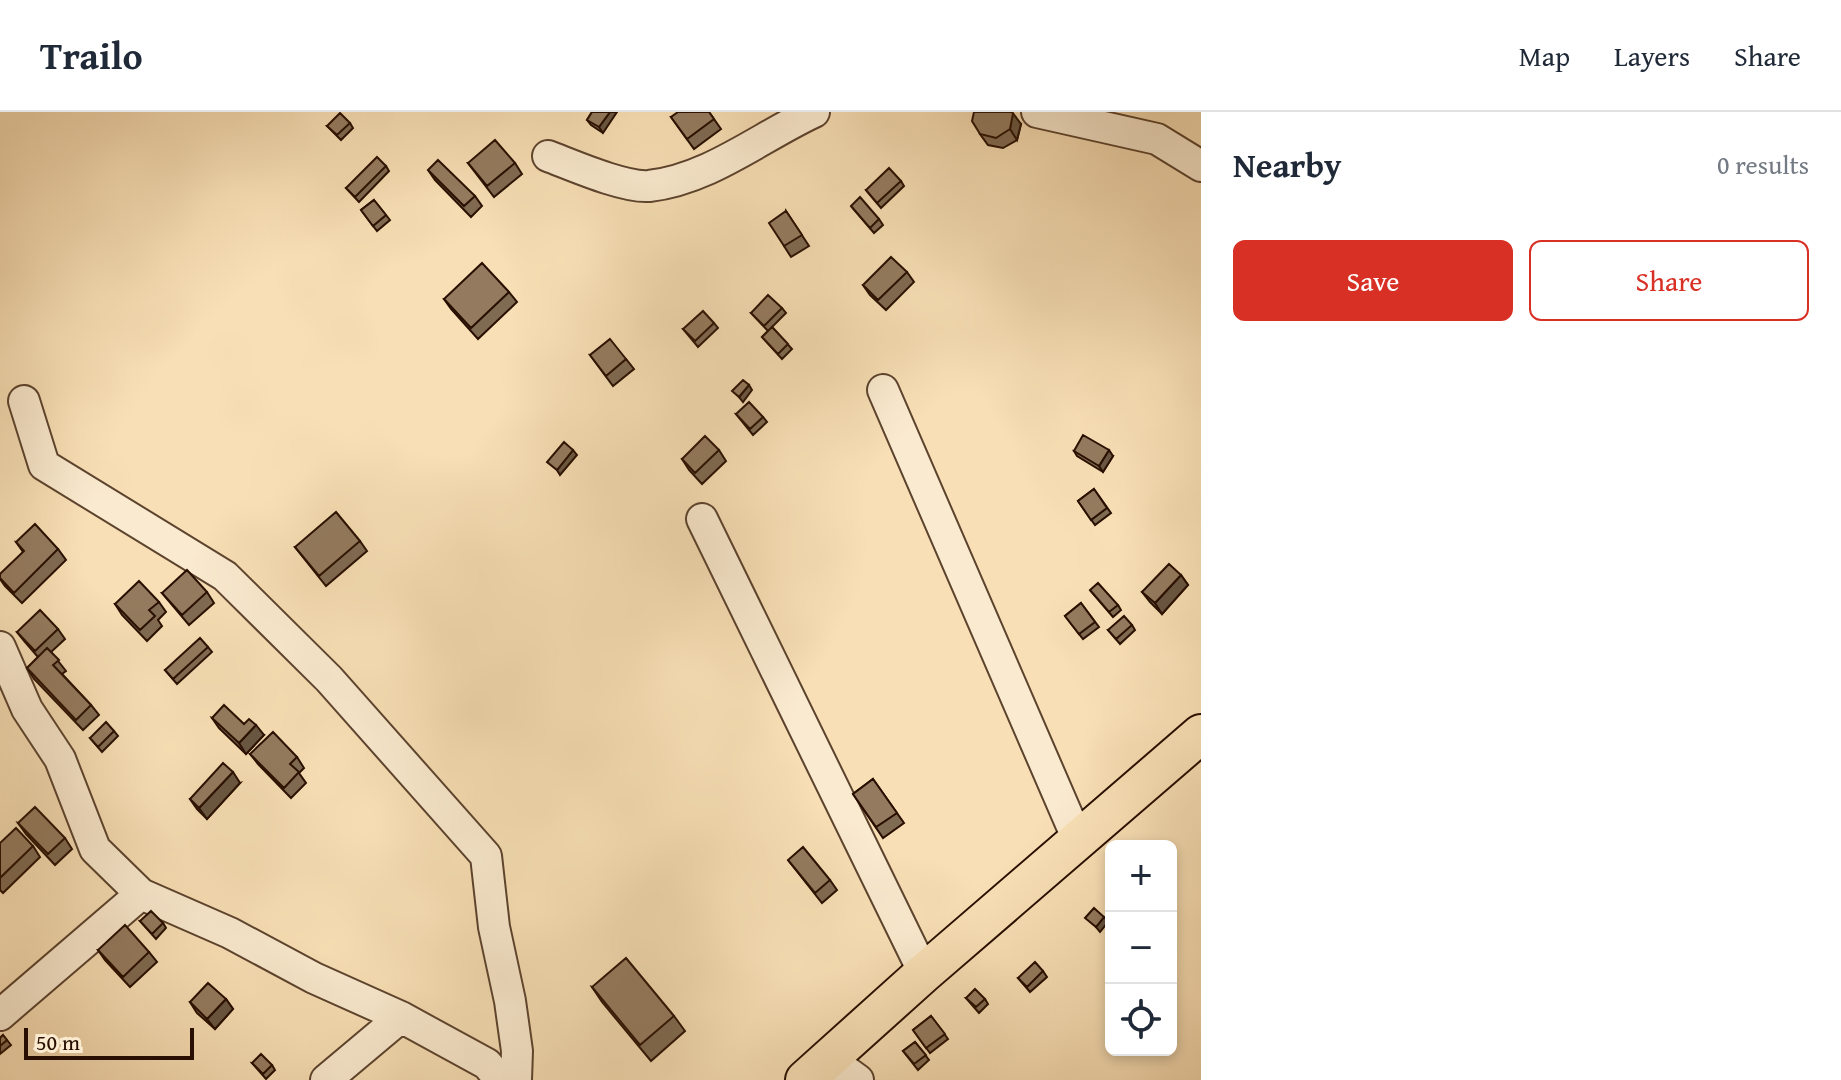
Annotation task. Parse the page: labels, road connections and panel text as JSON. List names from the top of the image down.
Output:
{
  "scale_bar": "50 m",
  "page": {
    "header": "Trailo",
    "nav": ["Map", "Layers", "Share"],
    "heading": ["Nearby", "0 results"],
    "buttons": ["Save", "Share"],
    "map_buttons": ["+", "−"],
    "scale": "50 m"
  }
}
